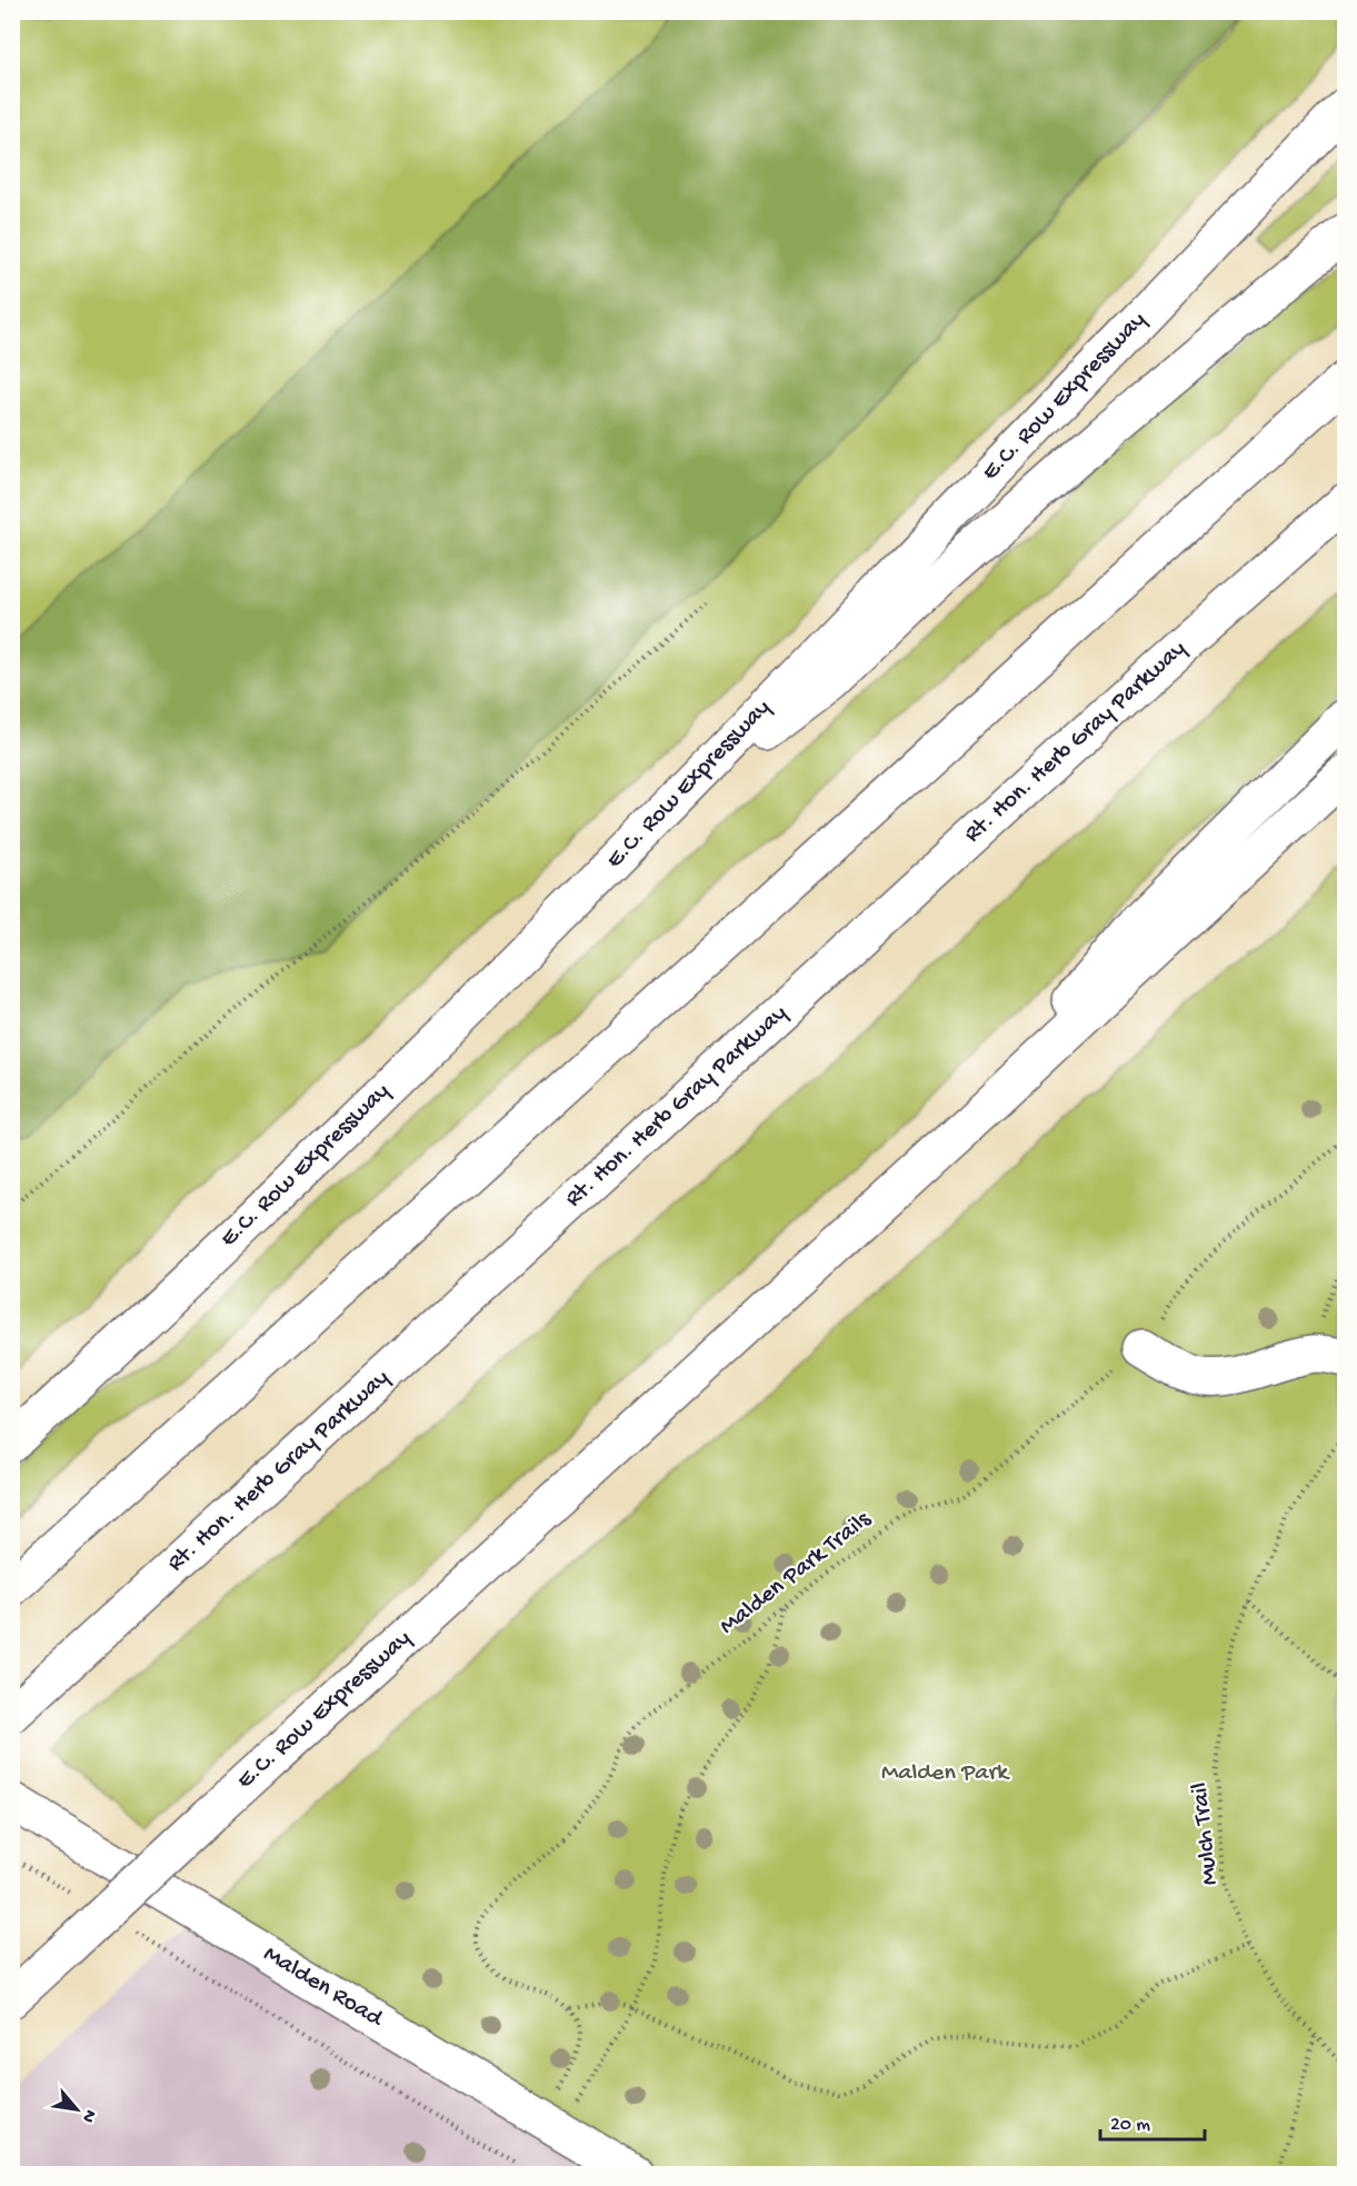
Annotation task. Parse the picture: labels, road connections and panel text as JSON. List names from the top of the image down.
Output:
{
  "streets": {
    "main road": ["E.C. Row Expressway", "Rt. Hon. Herb Gray Parkway", "Malden Road"],
    "path": ["Malden Park Trails", "Mulch Trail"]
  },
  "parks": ["Malden Park"],
  "scale_bar": "20 m",
  "north": "bottom right"
}
